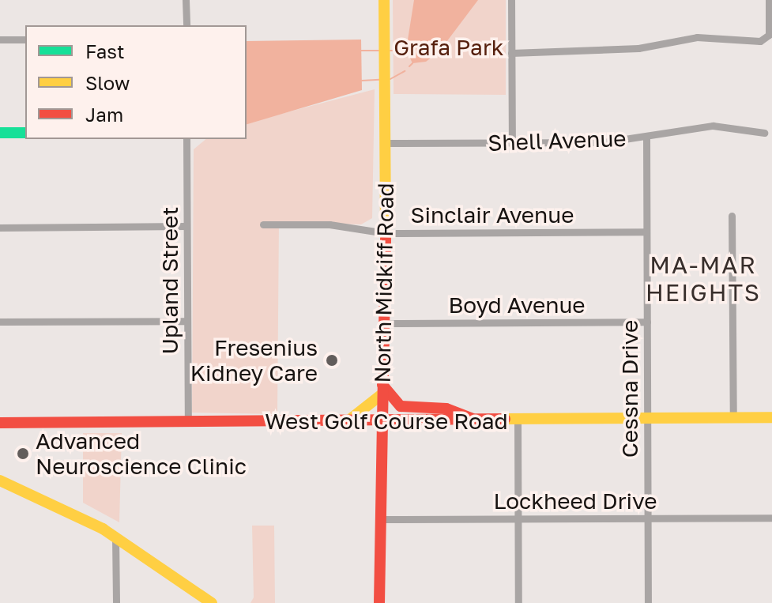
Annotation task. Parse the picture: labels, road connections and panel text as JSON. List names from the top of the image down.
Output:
{
  "streets": {
    "main road": ["North Midkiff Road", "West Golf Course Road"],
    "street": [
      "Shell Avenue",
      "Sinclair Avenue",
      "Upland Street",
      "Boyd Avenue",
      "Cessna Drive",
      "Lockheed Drive"
    ]
  },
  "crossings": [
    ["Shell Avenue", "North Midkiff Road"],
    ["Shell Avenue", "Cessna Drive"],
    ["Sinclair Avenue", "North Midkiff Road"],
    ["Sinclair Avenue", "Cessna Drive"],
    ["Upland Street", "West Golf Course Road"],
    ["North Midkiff Road", "Boyd Avenue"],
    ["North Midkiff Road", "West Golf Course Road"],
    ["North Midkiff Road", "Lockheed Drive"],
    ["Boyd Avenue", "Cessna Drive"],
    ["Cessna Drive", "West Golf Course Road"],
    ["Cessna Drive", "Lockheed Drive"]
  ],
  "districts": ["MA-MAR HEIGHTS"],
  "parks": ["Grafa Park"],
  "places": ["Fresenius Kidney Care", "Advanced Neuroscience Clinic"],
  "legend": ["Fast", "Slow", "Jam"]
}
